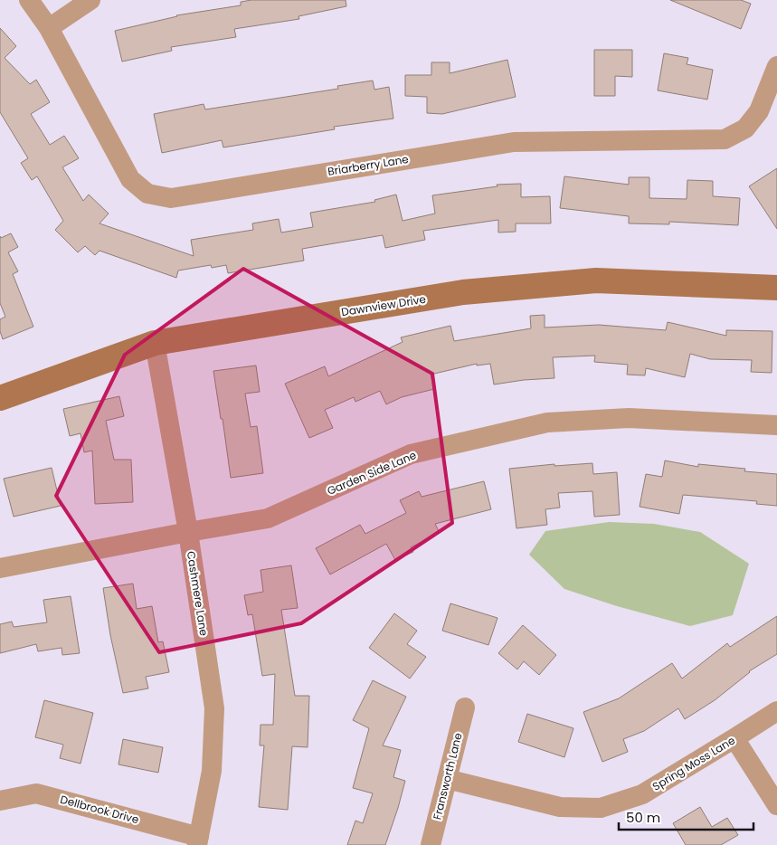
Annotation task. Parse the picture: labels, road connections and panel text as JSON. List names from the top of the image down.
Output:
{
  "streets": {
    "street": [
      "Briarberry Lane",
      "Dawnview Drive",
      "Garden Side Lane",
      "Cashmere Lane",
      "Spring Moss Lane",
      "Fransworth Lane",
      "Dellbrook Drive"
    ]
  },
  "crossings": [
    ["Dawnview Drive", "Cashmere Lane"],
    ["Garden Side Lane", "Cashmere Lane"],
    ["Cashmere Lane", "Dellbrook Drive"],
    ["Spring Moss Lane", "Fransworth Lane"]
  ],
  "scale_bar": "50 m"
}
